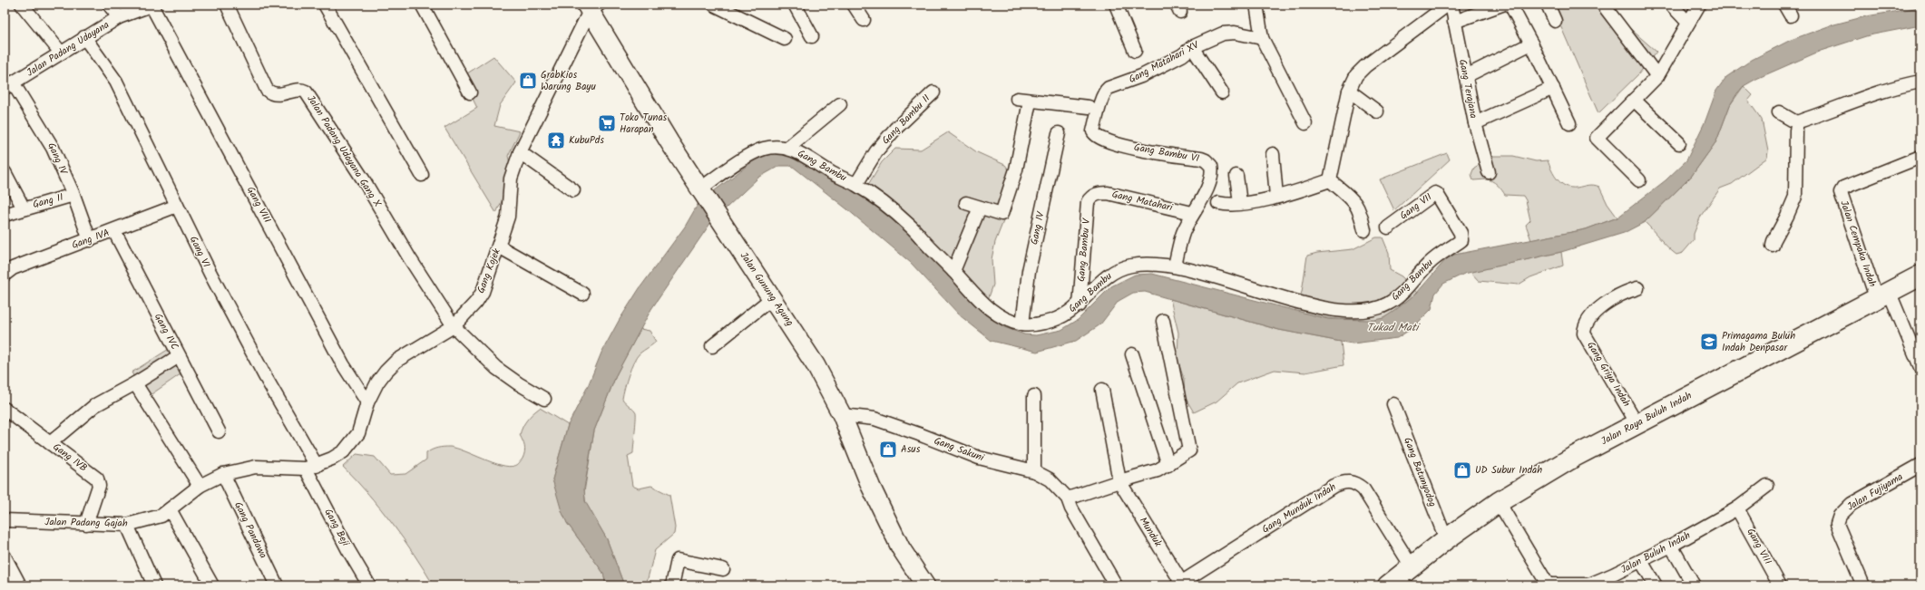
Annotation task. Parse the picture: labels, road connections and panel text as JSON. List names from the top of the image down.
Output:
{
  "streets": {
    "highway": ["Jalan Raya Buluh Indah"],
    "main road": ["Jalan Gunung Agung"],
    "street": [
      "Jalan Padang Udayana",
      "Gang Matahari XV",
      "Gang Terajana",
      "Gang Bambu II",
      "Jalan Padang Udayana Gang X",
      "Gang Bambu VI",
      "Gang IV",
      "Gang Bambu",
      "Gang II",
      "Gang Matahari",
      "Gang VIII",
      "Gang VII",
      "Gang IVA",
      "Jalan Cempaka Indah",
      "Gang Bambu V",
      "Gang VI",
      "Gang Kojek",
      "Gang IVC",
      "Gang Griya Indah",
      "Gang Sakuni",
      "Gang IVB",
      "Gang Batunyodog",
      "Jalan Fujiyama",
      "Gang Munduk Indah",
      "Jalan Padang Gajah",
      "Gang Beji",
      "Gang Pandawa",
      "Munduk",
      "Jalan Buluh Indah"
    ]
  },
  "crossings": [
    ["Jalan Padang Udayana", "Gang IV"],
    ["Jalan Padang Udayana", "Gang VIII"],
    ["Jalan Padang Udayana", "Gang VI"],
    ["Gang Matahari XV", "Gang Bambu VI"],
    ["Gang Bambu II", "Gang Bambu"],
    ["Jalan Padang Udayana Gang X", "Gang Kojek"],
    ["Gang Bambu VI", "Gang Bambu"],
    ["Gang Bambu VI", "Gang Matahari"],
    ["Gang IV", "Gang Bambu"],
    ["Gang IV", "Gang II"],
    ["Gang IV", "Gang IVA"],
    ["Gang Bambu", "Gang VII"],
    ["Gang Bambu", "Gang Bambu V"],
    ["Gang Bambu", "Jalan Gunung Agung"],
    ["Gang Matahari", "Gang Bambu V"],
    ["Gang VIII", "Gang Kojek"],
    ["Gang VIII", "Jalan Buluh Indah"],
    ["Gang IVA", "Gang VI"],
    ["Gang IVA", "Gang IVC"],
    ["Jalan Cempaka Indah", "Jalan Raya Buluh Indah"],
    ["Gang VI", "Gang Kojek"],
    ["Gang VI", "Jalan Padang Gajah"],
    ["Gang VI", "Gang Beji"],
    ["Gang Kojek", "Jalan Gunung Agung"],
    ["Gang Kojek", "Jalan Padang Gajah"],
    ["Gang Kojek", "Gang Beji"],
    ["Jalan Gunung Agung", "Gang Sakuni"],
    ["Gang Griya Indah", "Jalan Raya Buluh Indah"],
    ["Jalan Raya Buluh Indah", "Gang Batunyodog"],
    ["Jalan Raya Buluh Indah", "Gang Munduk Indah"],
    ["Jalan Raya Buluh Indah", "Jalan Buluh Indah"],
    ["Gang IVB", "Jalan Padang Gajah"],
    ["Gang Munduk Indah", "Munduk"],
    ["Jalan Padang Gajah", "Gang Beji"],
    ["Jalan Padang Gajah", "Gang Pandawa"]
  ],
  "water": ["Tukad Mati"],
  "places": {
    "shop": ["GrabKios Warung Bayu", "Asus", "UD Subur Indah"],
    "supermarket": ["Toko Tunas Harapan"],
    "temple": ["KubuPds"],
    "school or university": ["Primagama Buluh Indah Denpasar"]
  }
}
